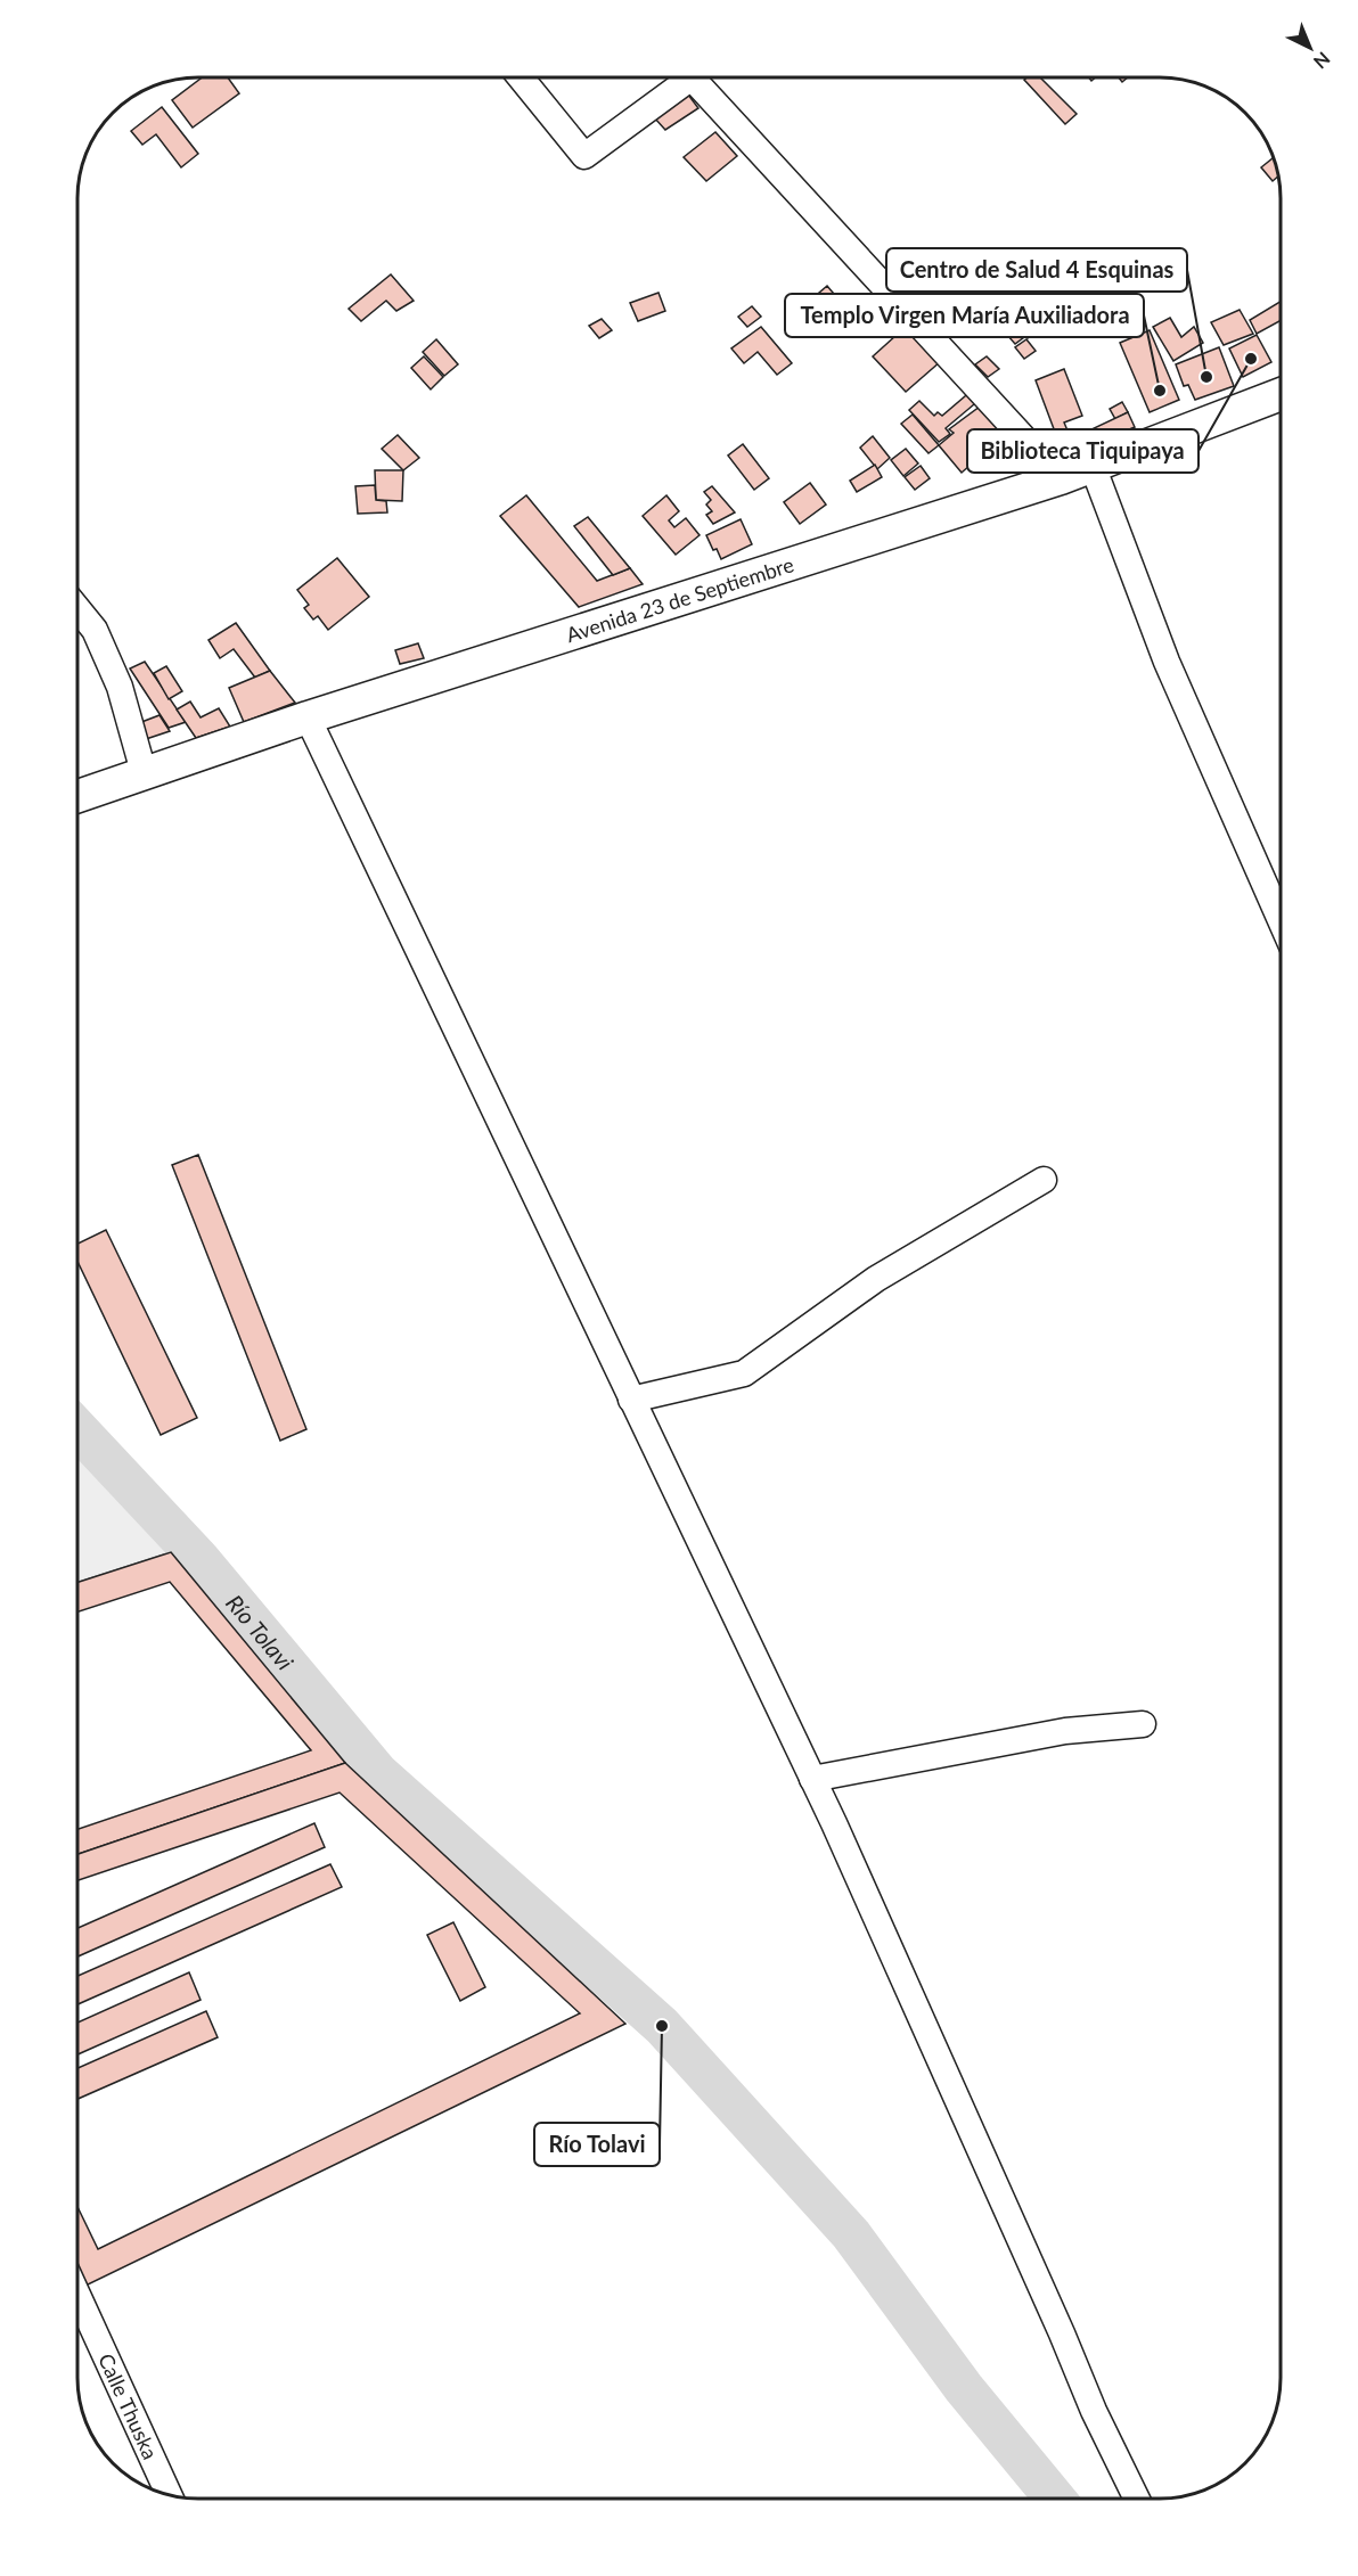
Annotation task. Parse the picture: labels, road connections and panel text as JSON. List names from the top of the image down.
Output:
{
  "streets": {
    "main road": ["Avenida 23 de Septiembre"],
    "street": ["Calle Thuska"]
  },
  "water": ["Río Tolavi"],
  "places": [
    "Biblioteca Tiquipaya",
    "Centro de Salud 4 Esquinas",
    "Templo Virgen María Auxiliadora",
    "Río Tolavi"
  ],
  "north": "bottom right"
}
